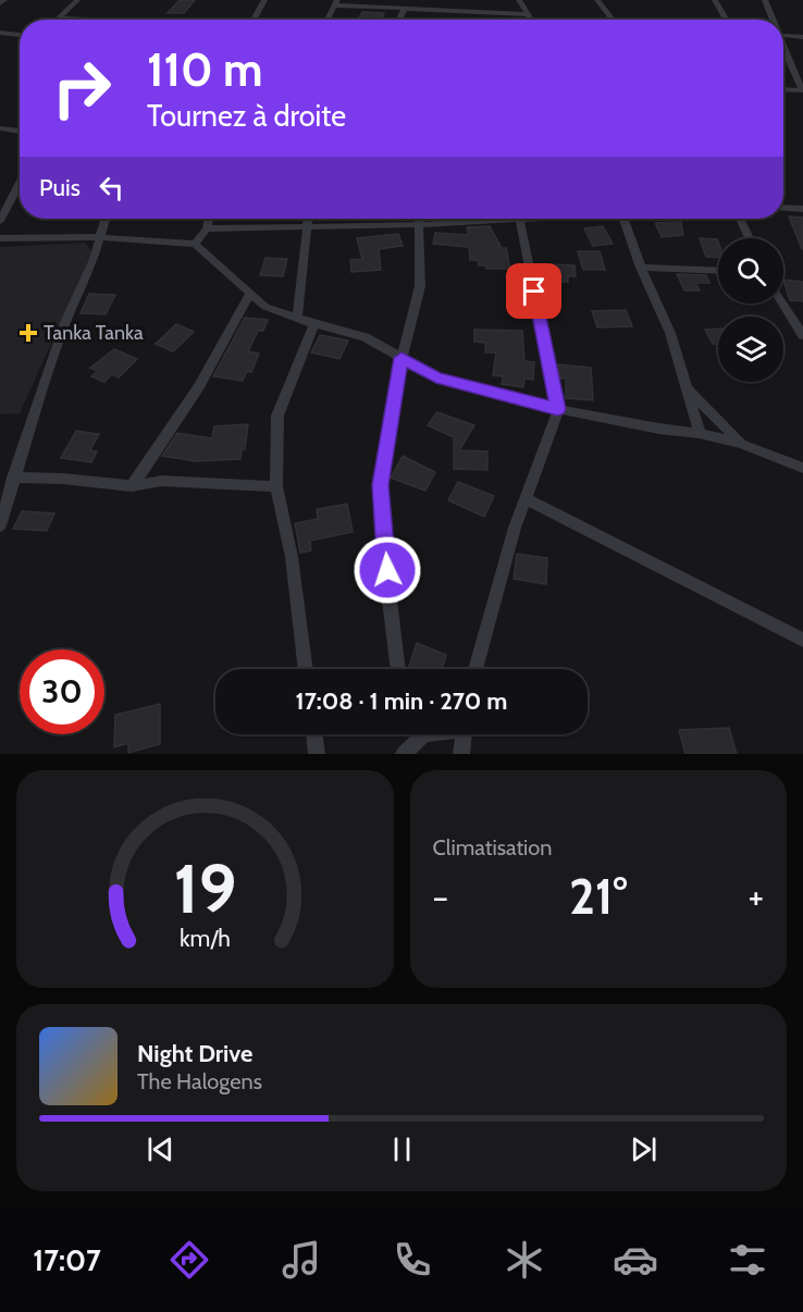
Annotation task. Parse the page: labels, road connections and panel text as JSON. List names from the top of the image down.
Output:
{
  "places": {
    "health": ["Tanka Tanka"]
  },
  "page": {
    "turn": ["110 m", "Tournez à droite"],
    "then": "Puis",
    "limit": "30",
    "trip": "17:08 · 1 min · 270 m",
    "tile": "Climatisation",
    "heat": ["−", "21°", "+"],
    "song": ["Night Drive", "The Halogens"],
    "tabs": "17:07",
    "gauge": ["19", "km/h"]
  }
}
